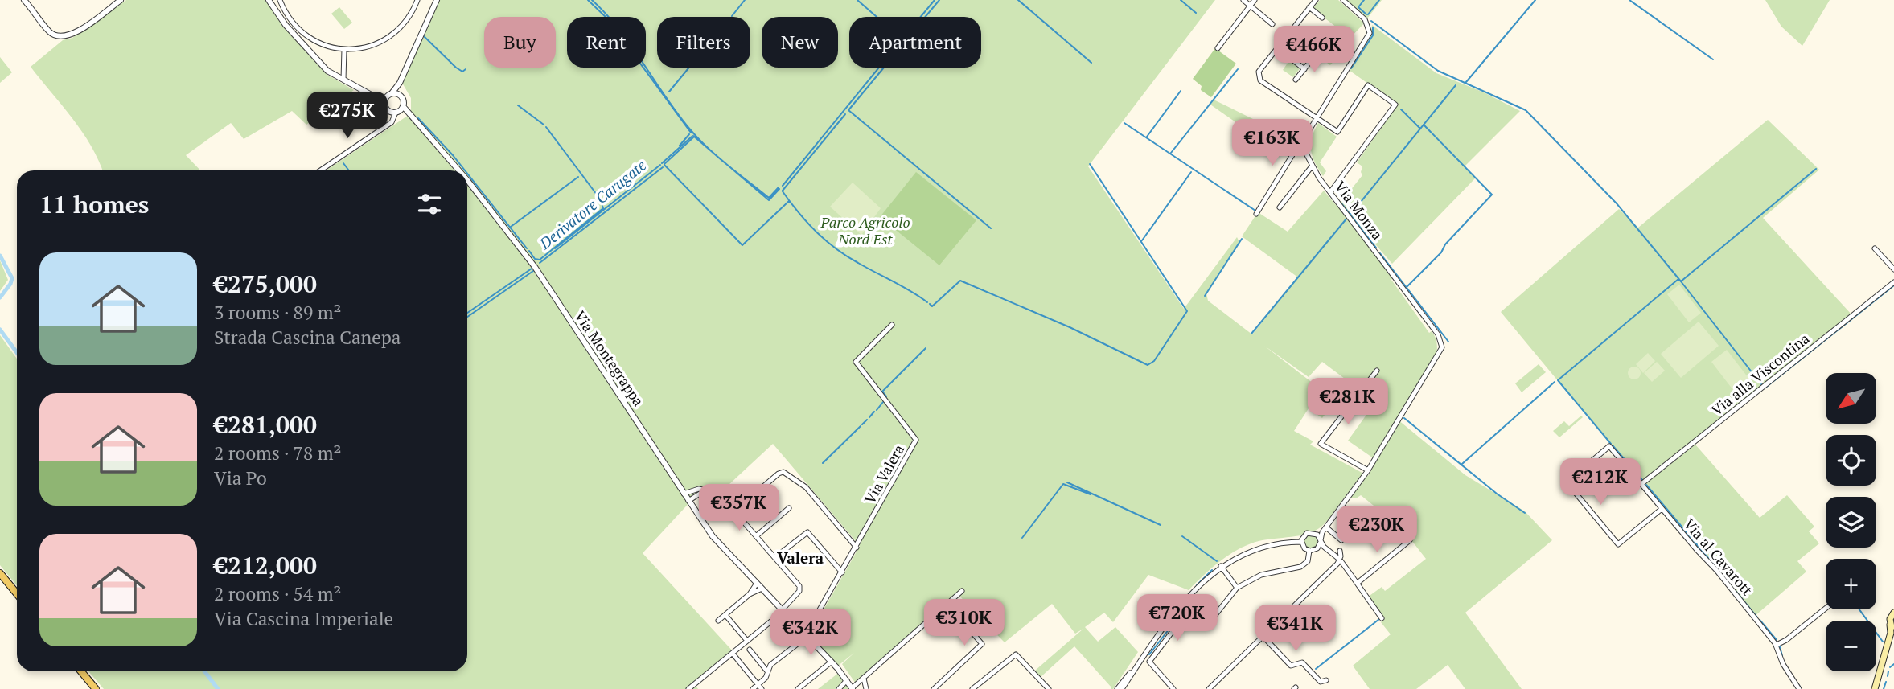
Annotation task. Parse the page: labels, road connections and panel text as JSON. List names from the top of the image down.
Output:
{
  "streets": {
    "street": [
      "Via Monza",
      "Via Montegrappa",
      "Via alla Viscontina",
      "Via Valera",
      "Via al Cavarott"
    ]
  },
  "crossings": [
    ["Via Montegrappa", "Via Valera"],
    ["Via alla Viscontina", "Via al Cavarott"]
  ],
  "districts": ["Valera"],
  "water": ["Derivatore Carugate"],
  "parks": ["Parco Agricolo Nord Est"],
  "north": "bottom left",
  "page": {
    "chip": [
      "Buy",
      "Rent",
      "Filters",
      "New",
      "Apartment"
    ],
    "price": [
      "€466K",
      "€275K",
      "€163K",
      "€281K",
      "€212K",
      "€357K",
      "€230K",
      "€720K",
      "€310K",
      "€341K",
      "€342K"
    ],
    "heading": "11 homes",
    "list": [
      {
        "name": "€275,000",
        "note": "3 rooms · 89 m² · Strada Cascina Canepa"
      },
      {
        "name": "€281,000",
        "note": "2 rooms · 78 m² · Via Po"
      },
      {
        "name": "€212,000",
        "note": "2 rooms · 54 m² · Via Cascina Imperiale"
      }
    ],
    "map_buttons": ["+", "−"]
  }
}
